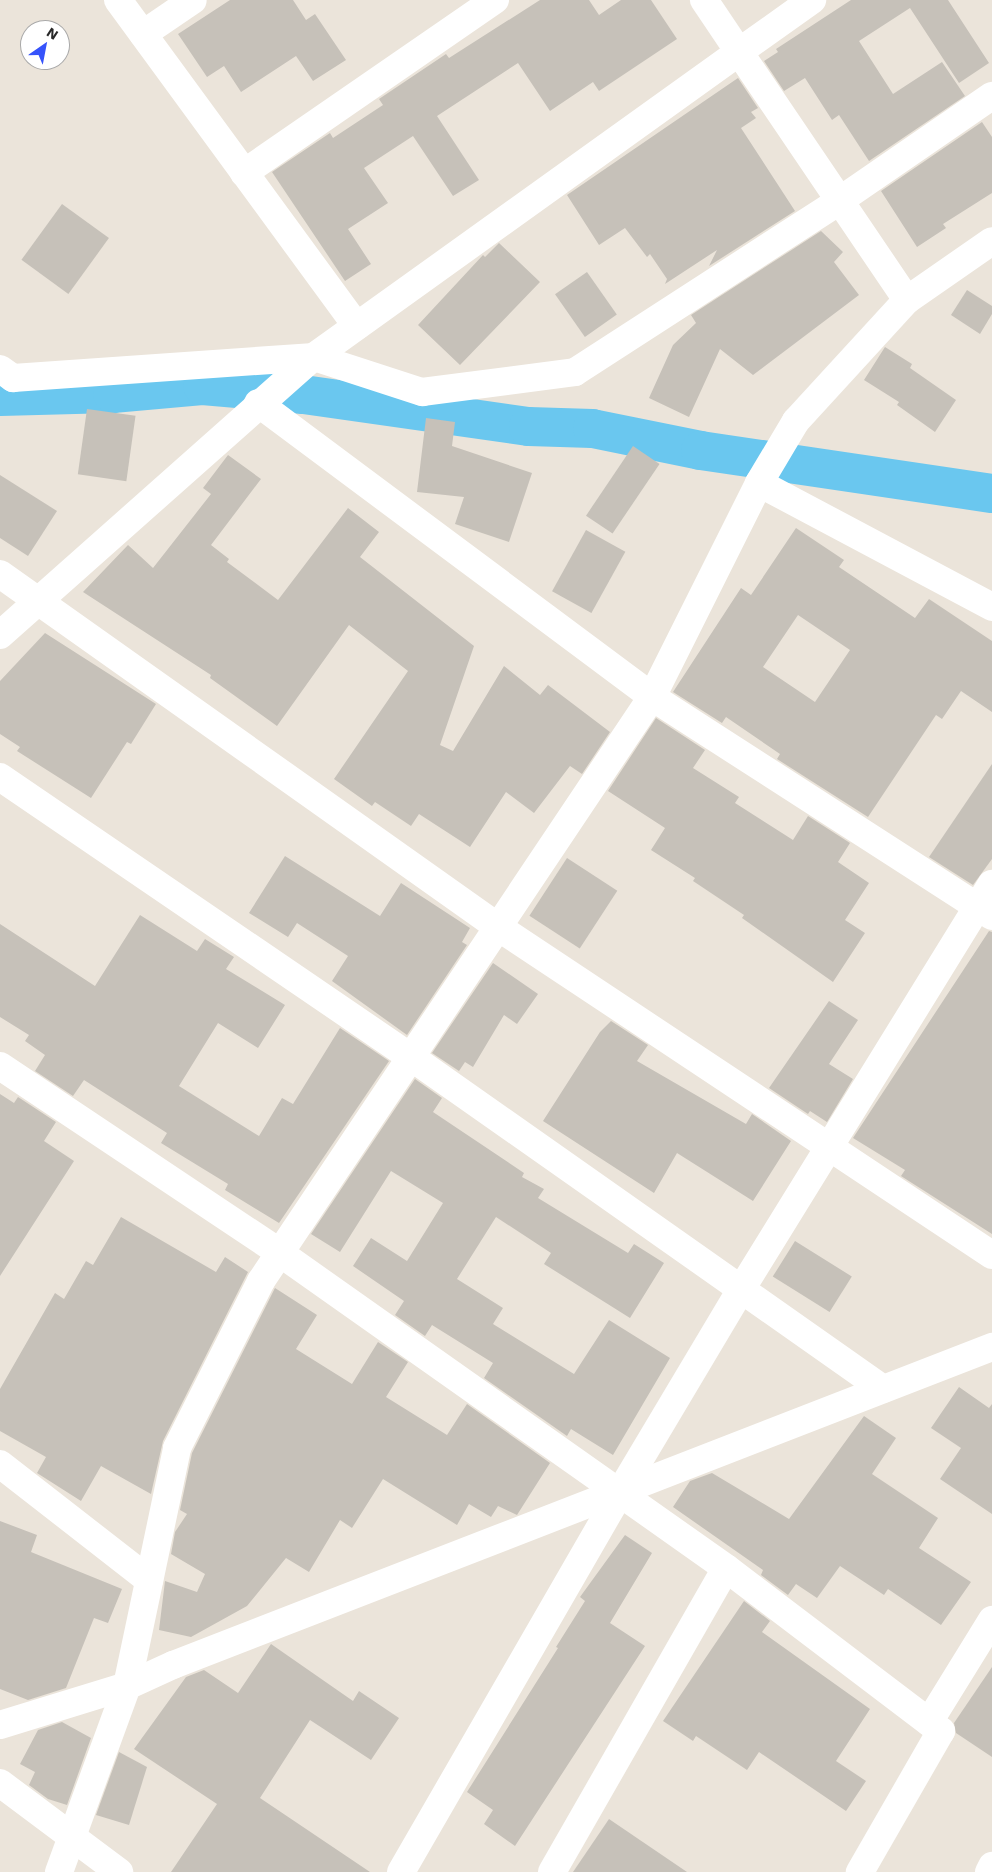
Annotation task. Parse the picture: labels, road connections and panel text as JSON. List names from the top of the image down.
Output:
{
  "north": "top right"
}
